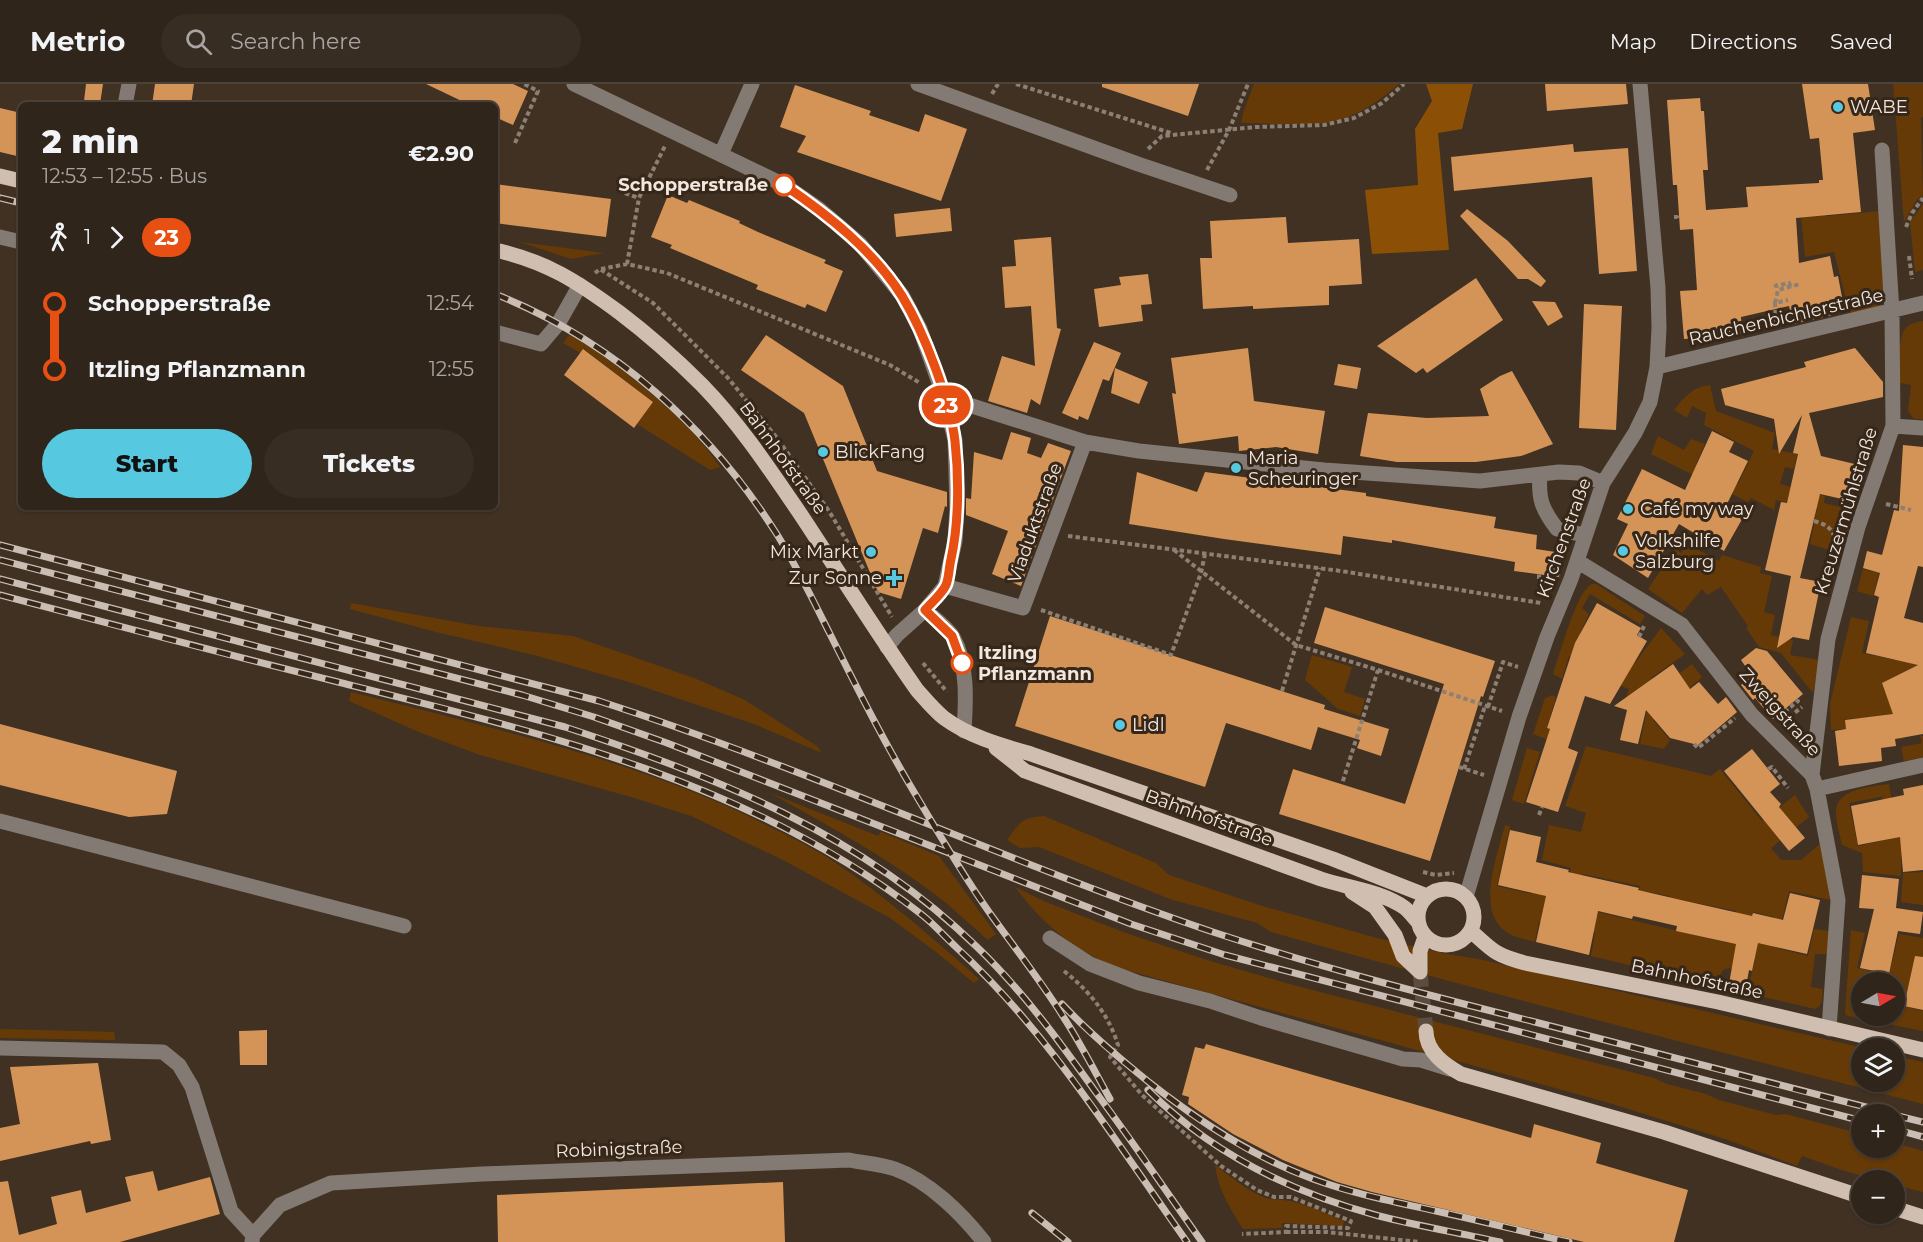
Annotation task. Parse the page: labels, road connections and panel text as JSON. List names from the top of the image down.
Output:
{
  "streets": {
    "main road": ["Bahnhofstraße"],
    "street": [
      "Rauchenbichlerstraße",
      "Kreuzermühlstraße",
      "Viaduktstraße",
      "Kirchenstraße",
      "Zweigstraße",
      "Robinigstraße"
    ]
  },
  "crossings": [
    ["Rauchenbichlerstraße", "Kreuzermühlstraße"],
    ["Rauchenbichlerstraße", "Kirchenstraße"],
    ["Bahnhofstraße", "Kirchenstraße"],
    ["Kreuzermühlstraße", "Zweigstraße"],
    ["Kirchenstraße", "Zweigstraße"]
  ],
  "places": {
    "other": [
      "WABE",
      "Schopperstraße",
      "BlickFang",
      "Maria Scheuringer",
      "Café my way",
      "Volkshilfe Salzburg",
      "Mix Markt",
      "Itzling Pflanzmann",
      "Lidl"
    ],
    "health": ["Zur Sonne"]
  },
  "lines": ["bus line 23"],
  "north": "right",
  "page": {
    "header": "Metrio",
    "search": "Search here",
    "nav": ["Map", "Directions", "Saved"],
    "on_map": "23",
    "heading": ["2 min", "12:53 – 12:55 · Bus", "€2.90"],
    "legs": ["1", "23"],
    "list": [
      {
        "name": "Schopperstraße",
        "value": "12:54"
      },
      {
        "name": "Itzling Pflanzmann",
        "value": "12:55"
      }
    ],
    "buttons": ["Start", "Tickets"],
    "map_buttons": ["+", "−"]
  }
}
